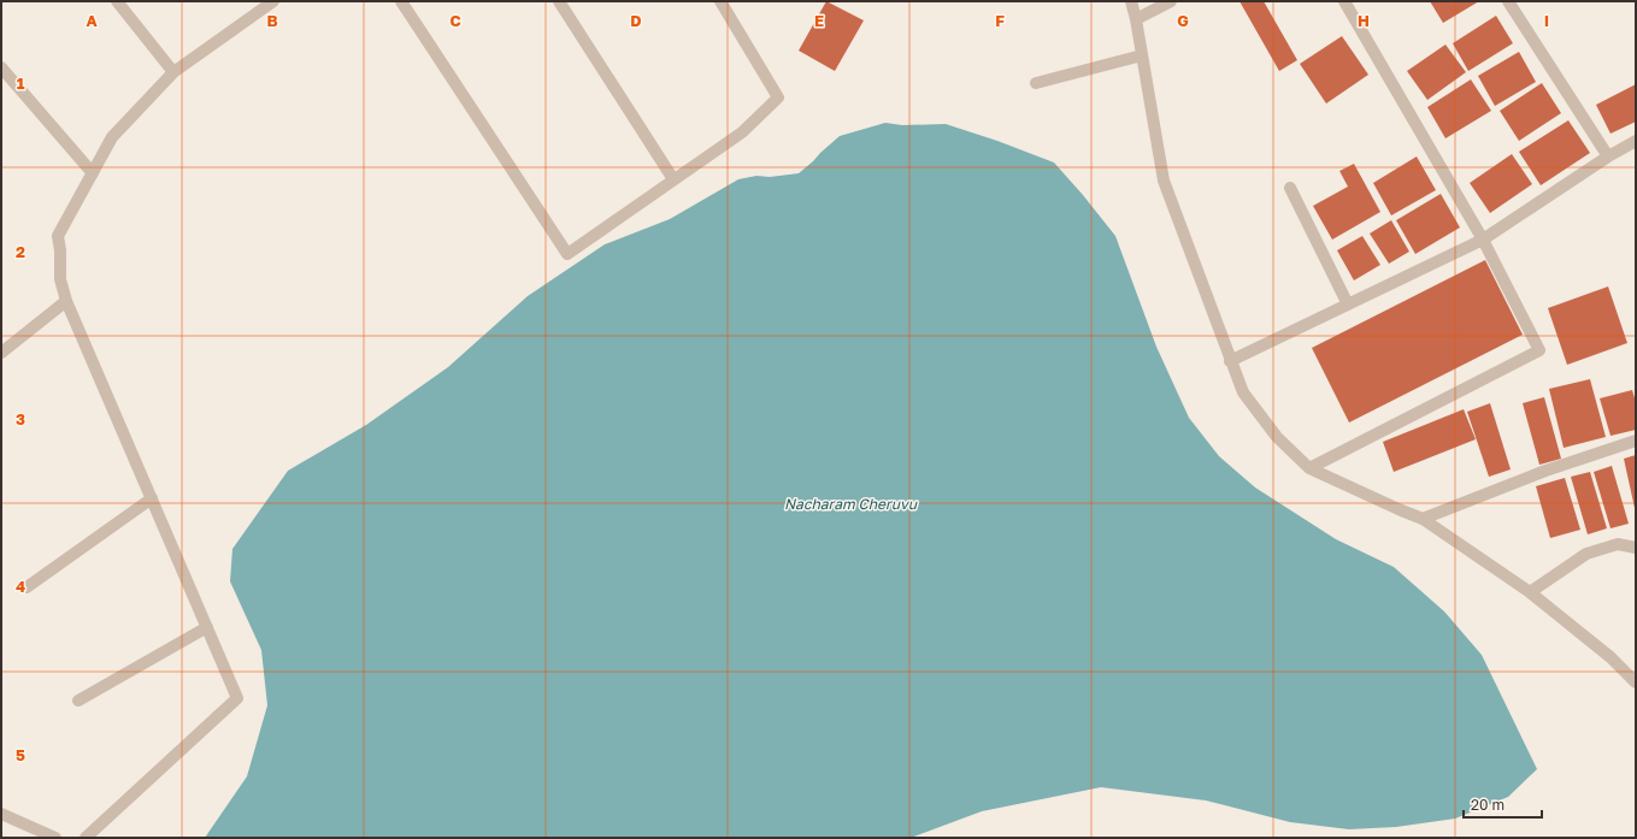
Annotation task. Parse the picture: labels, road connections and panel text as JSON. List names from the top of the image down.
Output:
{
  "water": ["Nacharam Cheruvu"],
  "scale_bar": "20 m",
  "grid": {
    "columns": [
      "A",
      "B",
      "C",
      "D",
      "E",
      "F",
      "G",
      "H",
      "I"
    ],
    "rows": [
      "1",
      "2",
      "3",
      "4",
      "5"
    ]
  }
}
